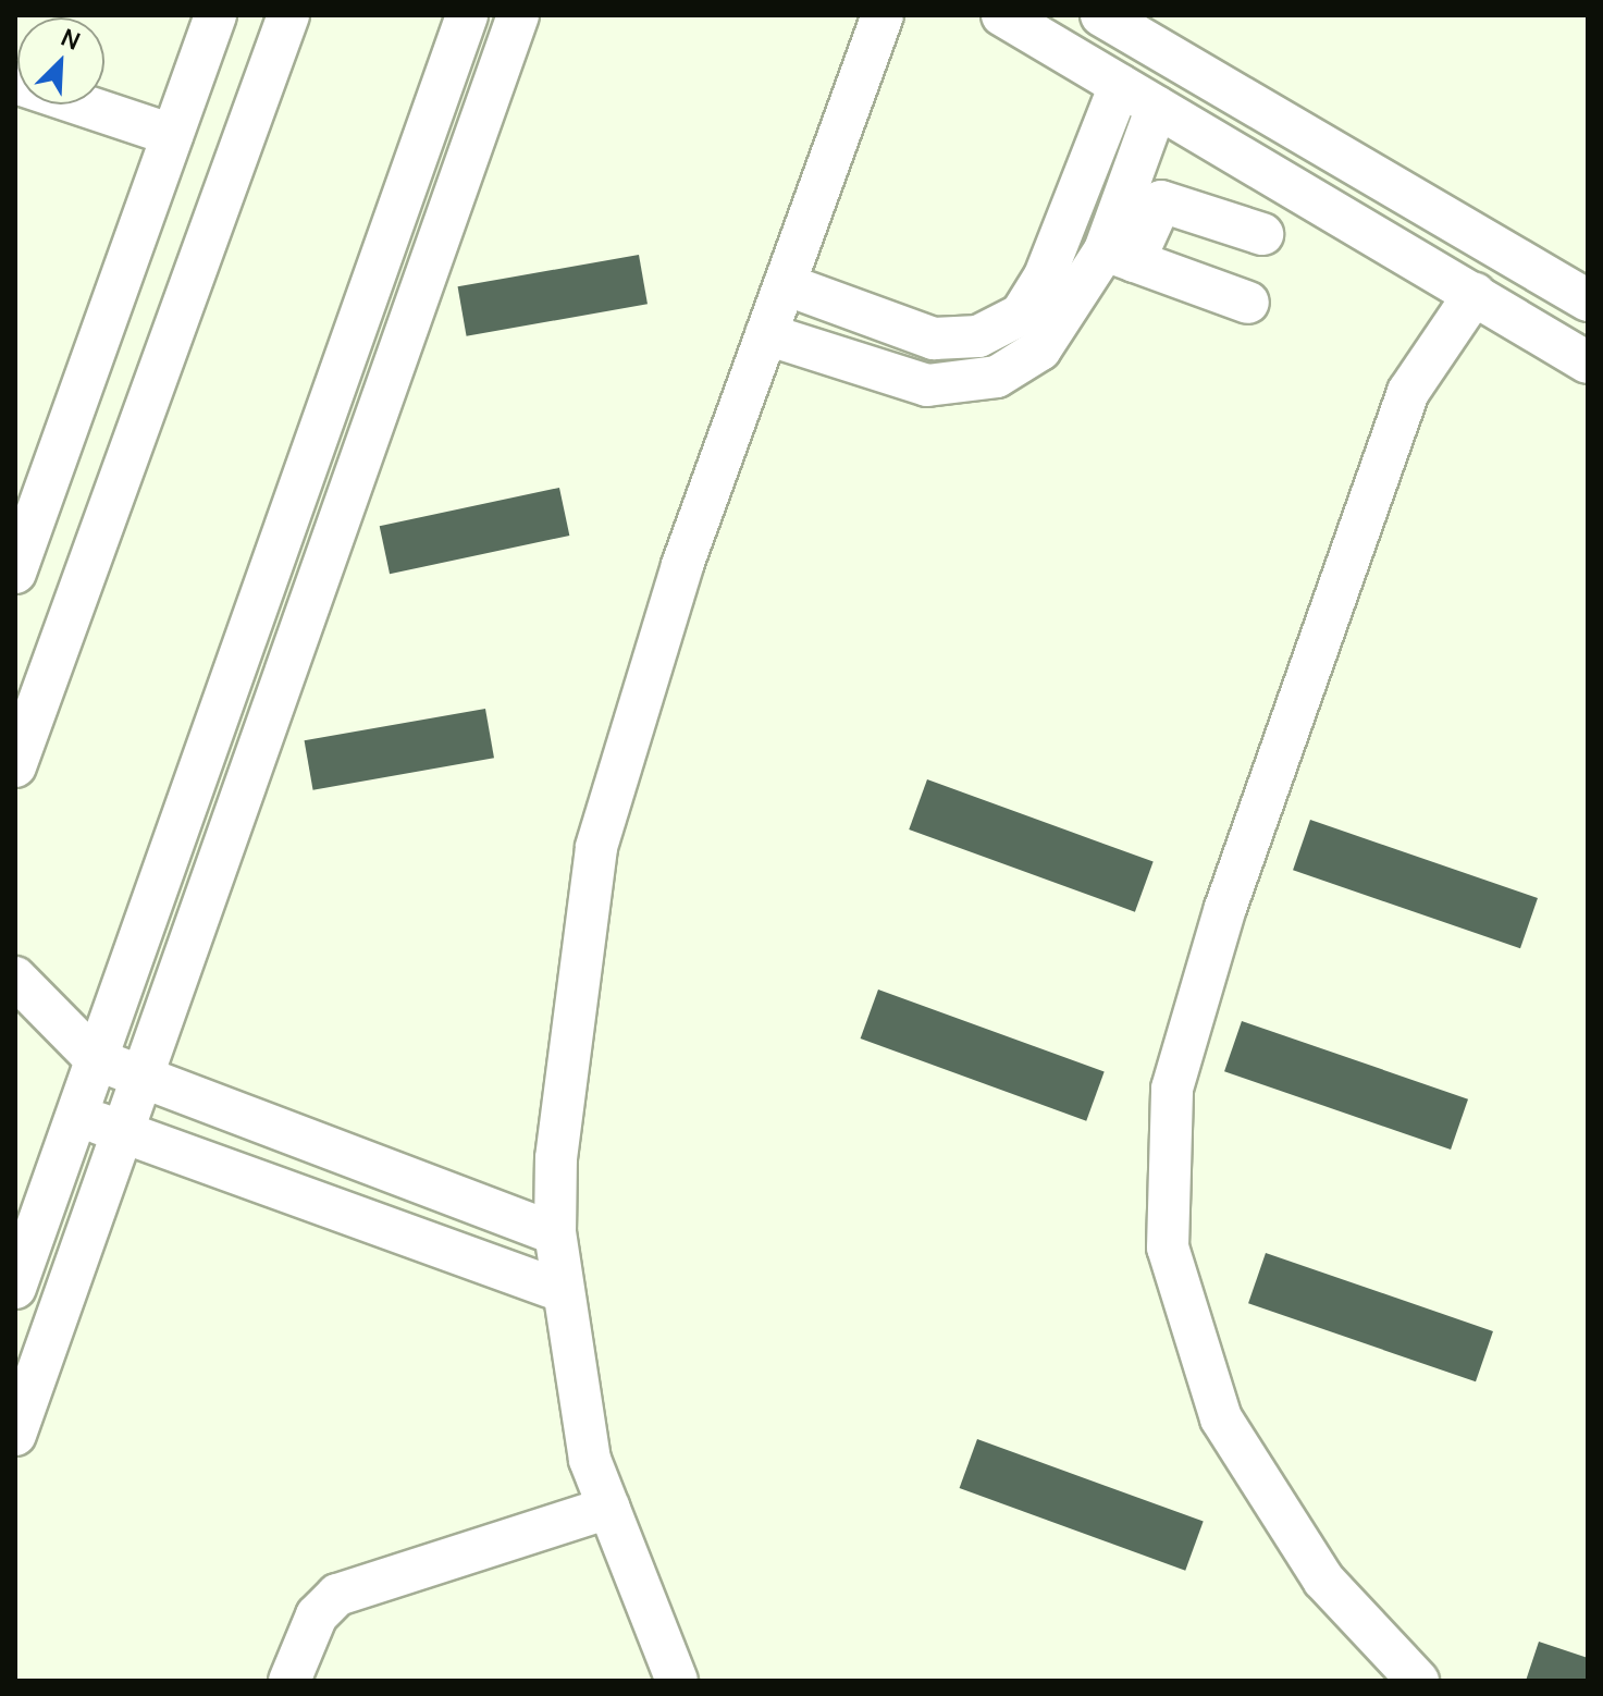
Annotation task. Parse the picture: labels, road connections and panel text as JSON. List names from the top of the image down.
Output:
{
  "north": "top right"
}
